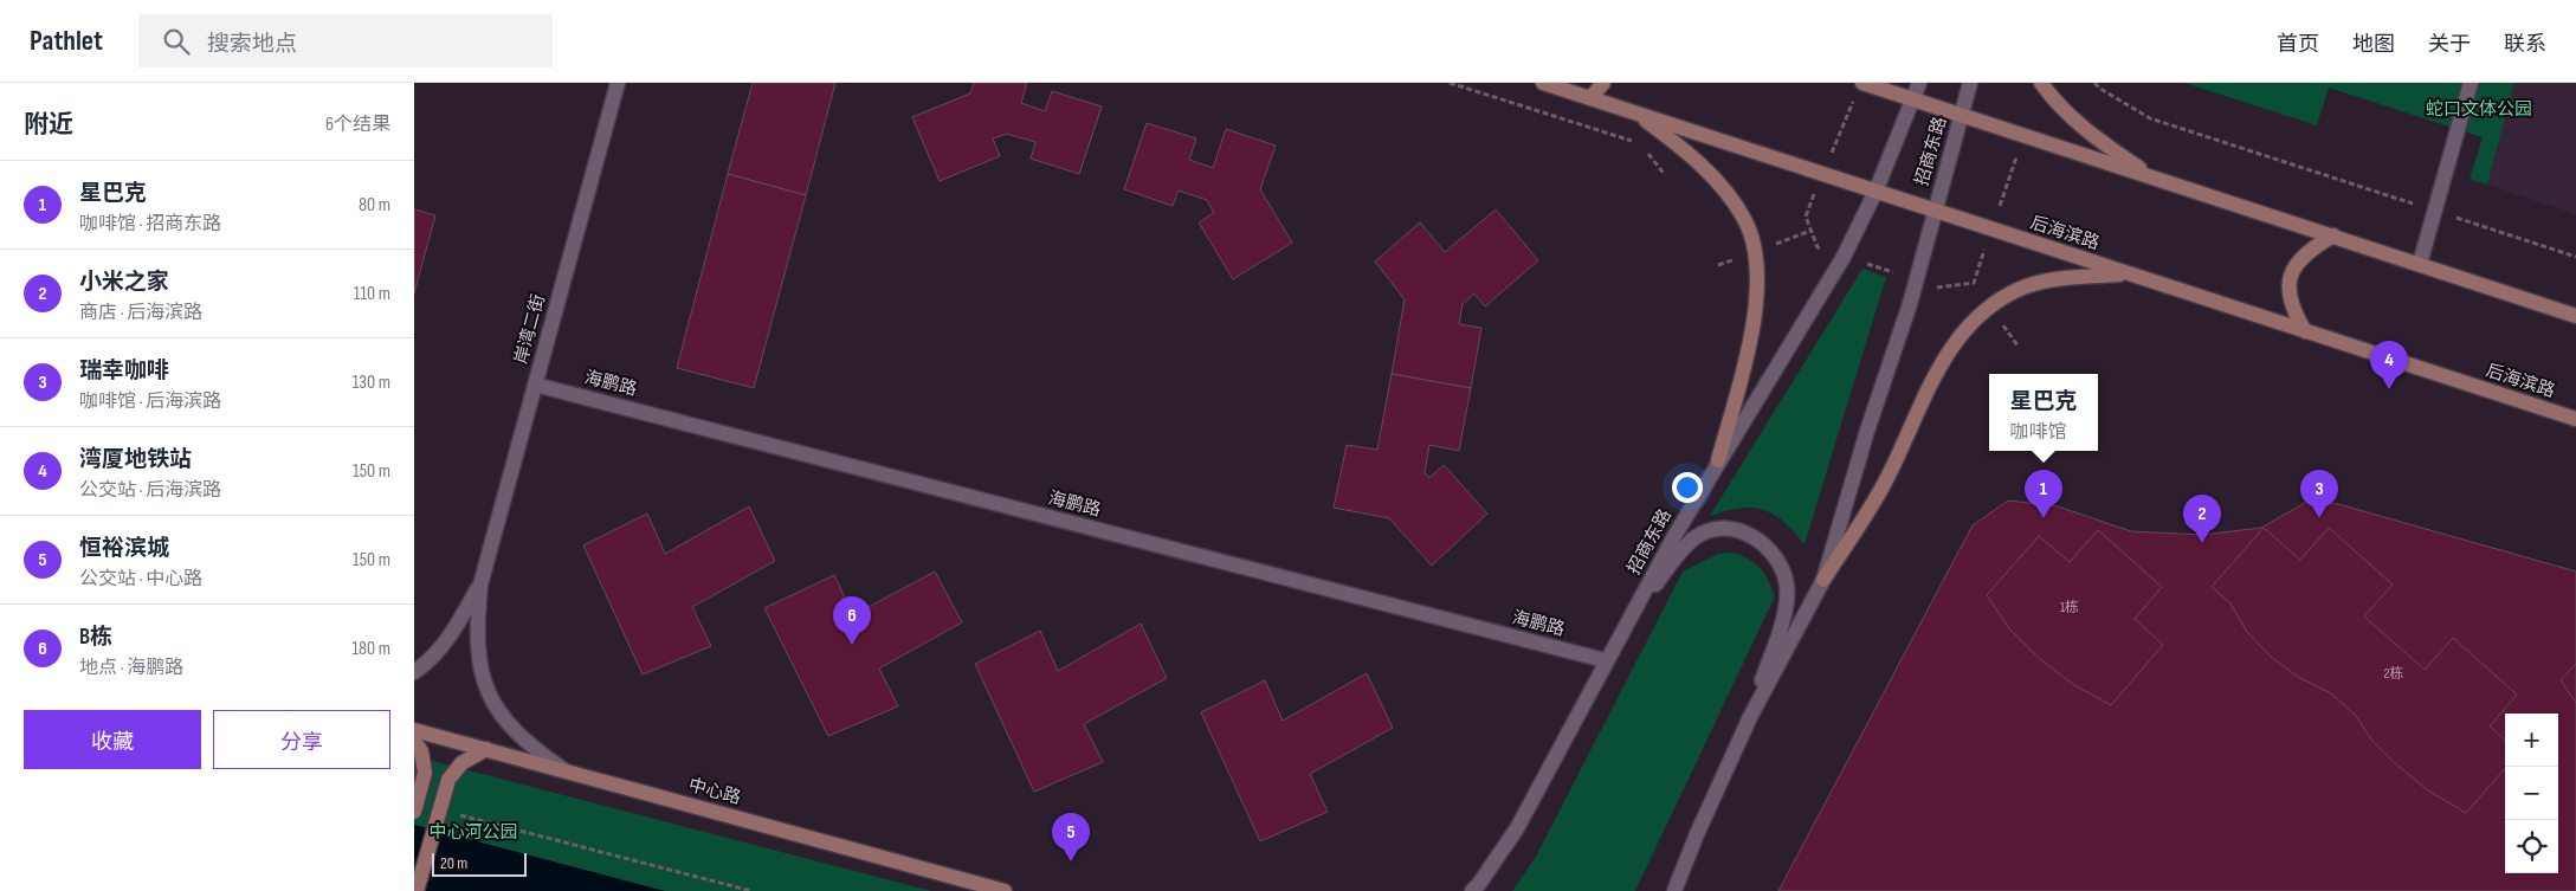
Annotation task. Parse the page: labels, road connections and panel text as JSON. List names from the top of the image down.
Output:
{
  "streets": {
    "main road": ["后海滨路", "中心路"],
    "street": ["招商东路", "岸湾二街", "海鹏路"]
  },
  "crossings": [
    ["招商东路", "后海滨路"],
    ["招商东路", "海鹏路"],
    ["岸湾二街", "海鹏路"]
  ],
  "parks": ["蛇口文体公园", "中心河公园"],
  "house_numbers": ["1栋", "2栋"],
  "scale_bar": "20 m",
  "page": {
    "header": "Pathlet",
    "search": "搜索地点",
    "nav": [
      "首页",
      "地图",
      "关于",
      "联系"
    ],
    "heading": ["附近", "6个结果"],
    "list": [
      {
        "mark": "1",
        "name": "星巴克",
        "note": "咖啡馆 · 招商东路",
        "value": "80 m"
      },
      {
        "mark": "2",
        "name": "小米之家",
        "note": "商店 · 后海滨路",
        "value": "110 m"
      },
      {
        "mark": "3",
        "name": "瑞幸咖啡",
        "note": "咖啡馆 · 后海滨路",
        "value": "130 m"
      },
      {
        "mark": "4",
        "name": "湾厦地铁站",
        "note": "公交站 · 后海滨路",
        "value": "150 m"
      },
      {
        "mark": "5",
        "name": "恒裕滨城",
        "note": "公交站 · 中心路",
        "value": "150 m"
      },
      {
        "mark": "6",
        "name": "B栋",
        "note": "地点 · 海鹏路",
        "value": "180 m"
      }
    ],
    "pins": [
      "4",
      "1",
      "3",
      "2",
      "6",
      "5"
    ],
    "popup": ["星巴克", "咖啡馆"],
    "buttons": ["收藏", "分享"],
    "map_buttons": ["+", "−"],
    "scale": "20 m"
  }
}
